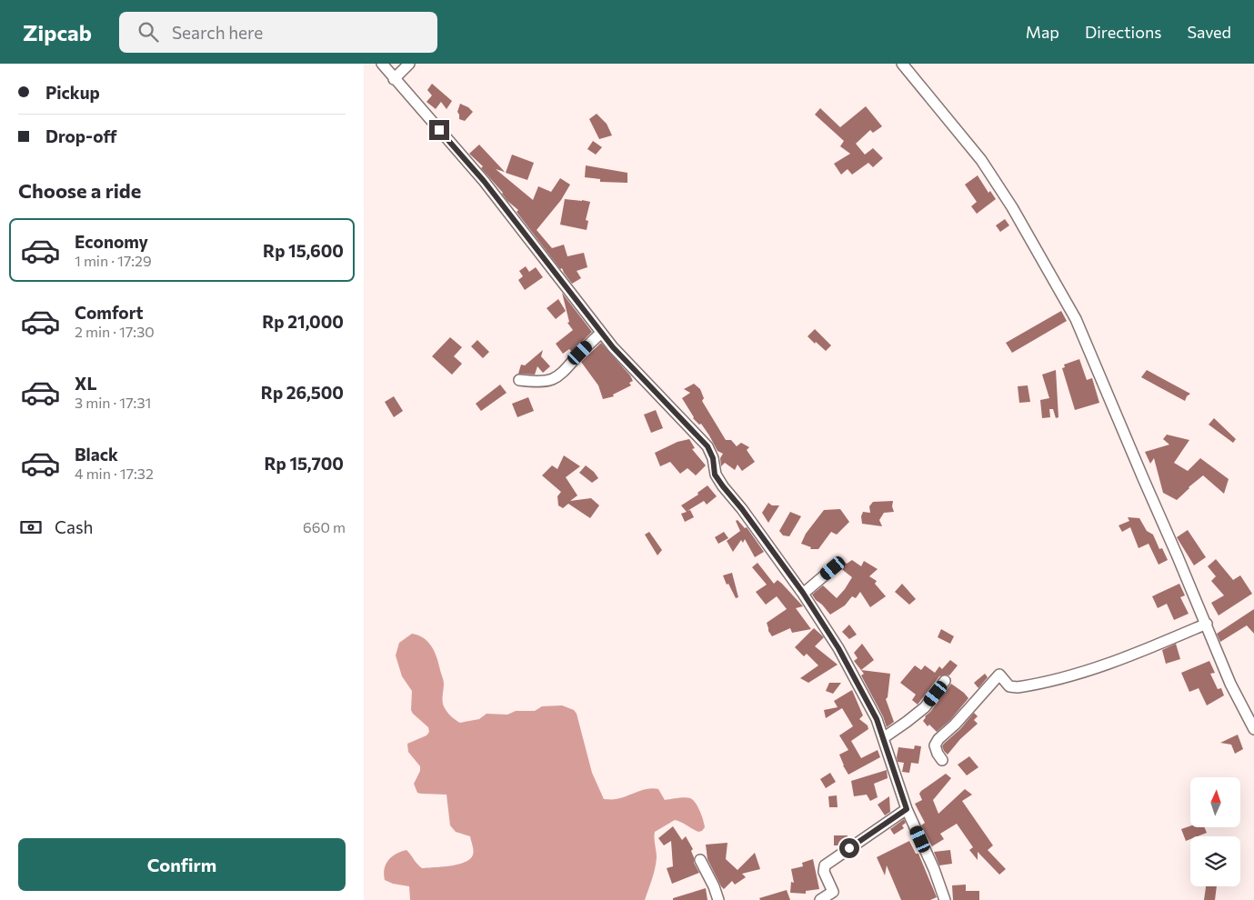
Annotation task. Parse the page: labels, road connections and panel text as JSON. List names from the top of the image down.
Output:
{
  "north": "top",
  "page": {
    "header": "Zipcab",
    "search": "Search here",
    "nav": ["Map", "Directions", "Saved"],
    "banner": ["Pickup", "Drop-off"],
    "heading": "Choose a ride",
    "list": [
      {
        "name": "Economy",
        "note": "1 min · 17:29",
        "value": "Rp 15,600"
      },
      {
        "name": "Comfort",
        "note": "2 min · 17:30",
        "value": "Rp 21,000"
      },
      {
        "name": "XL",
        "note": "3 min · 17:31",
        "value": "Rp 26,500"
      },
      {
        "name": "Black",
        "note": "4 min · 17:32",
        "value": "Rp 15,700"
      }
    ],
    "pay": ["Cash", "660 m"],
    "buttons": "Confirm"
  }
}
